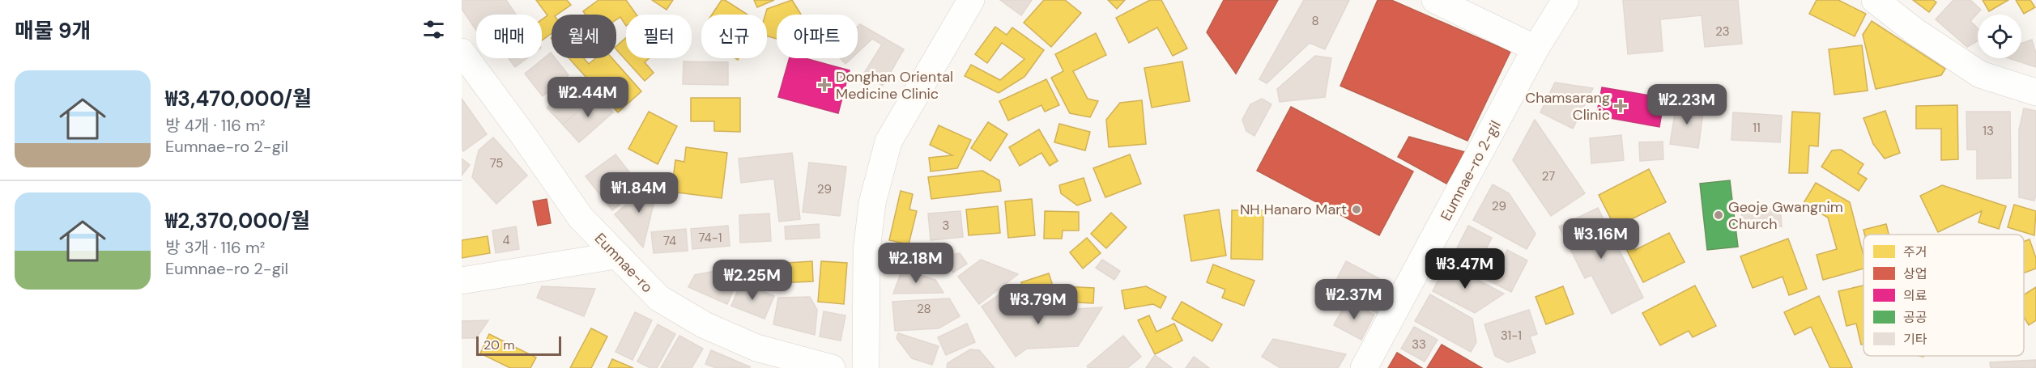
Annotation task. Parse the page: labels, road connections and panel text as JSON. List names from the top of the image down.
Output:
{
  "streets": {
    "street": ["Eumnae-ro 2-gil", "Eumnae-ro"]
  },
  "places": {
    "health": ["Donghan Oriental Medicine Clinic", "Chamsarang Clinic"],
    "other": ["NH Hanaro Mart", "Geoje Gwangnim Church"]
  },
  "house_numbers": [
    "8",
    "23",
    "11",
    "13",
    "75",
    "27",
    "29",
    "29",
    "3",
    "74-1",
    "4",
    "74",
    "28",
    "31-1",
    "33"
  ],
  "legend": [
    "주거",
    "상업",
    "의료",
    "공공",
    "기타"
  ],
  "scale_bar": "20 m",
  "page": {
    "heading": "매물 9개",
    "chip": [
      "매매",
      "월세",
      "필터",
      "신규",
      "아파트"
    ],
    "list": [
      {
        "name": "₩3,470,000/월",
        "note": "방 4개 · 116 m² · Eumnae-ro 2-gil"
      },
      {
        "name": "₩2,370,000/월",
        "note": "방 3개 · 116 m² · Eumnae-ro 2-gil"
      }
    ],
    "price": [
      "₩2.44M",
      "₩2.23M",
      "₩1.84M",
      "₩3.16M",
      "₩2.18M",
      "₩3.47M",
      "₩2.25M",
      "₩2.37M",
      "₩3.79M"
    ],
    "scale": "20 m"
  }
}
